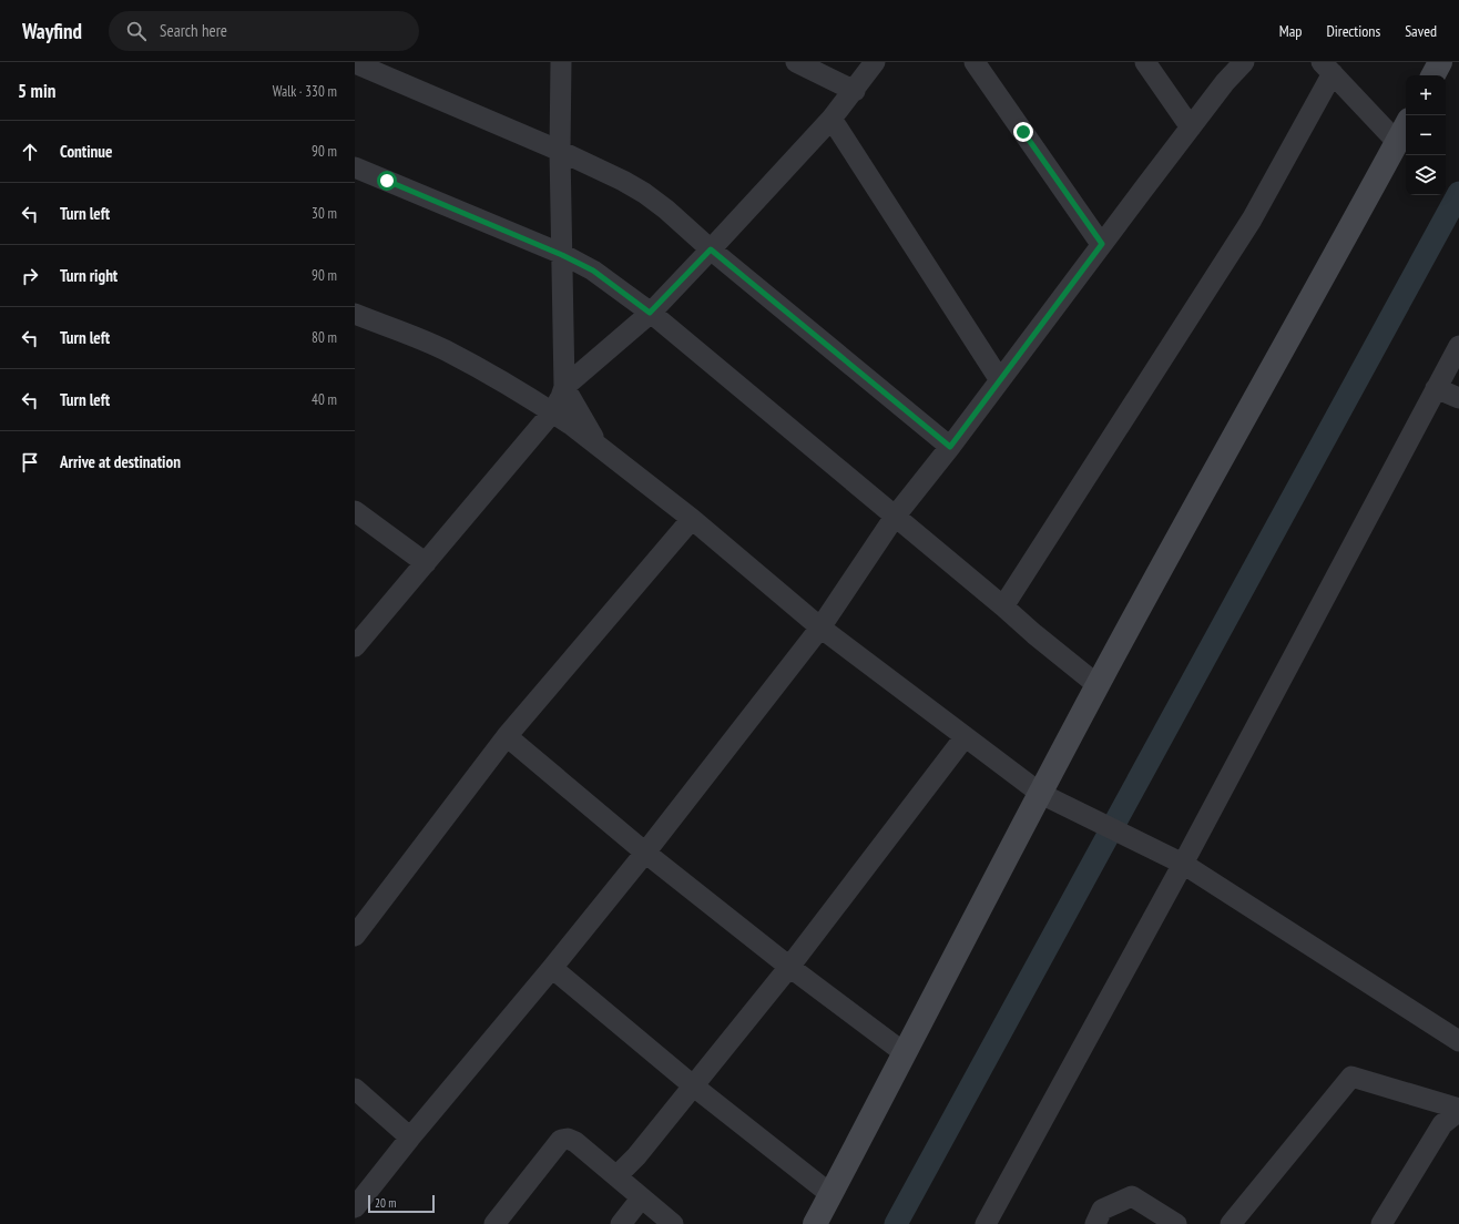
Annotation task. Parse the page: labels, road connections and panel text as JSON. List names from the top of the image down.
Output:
{
  "scale_bar": "20 m",
  "page": {
    "header": "Wayfind",
    "search": "Search here",
    "nav": ["Map", "Directions", "Saved"],
    "heading": ["5 min", "Walk · 330 m"],
    "map_buttons": ["+", "−"],
    "list": [
      ["Continue", "90 m"],
      ["Turn left", "30 m"],
      ["Turn right", "90 m"],
      ["Turn left", "80 m"],
      ["Turn left", "40 m"],
      "Arrive at destination"
    ],
    "scale": "20 m"
  }
}
